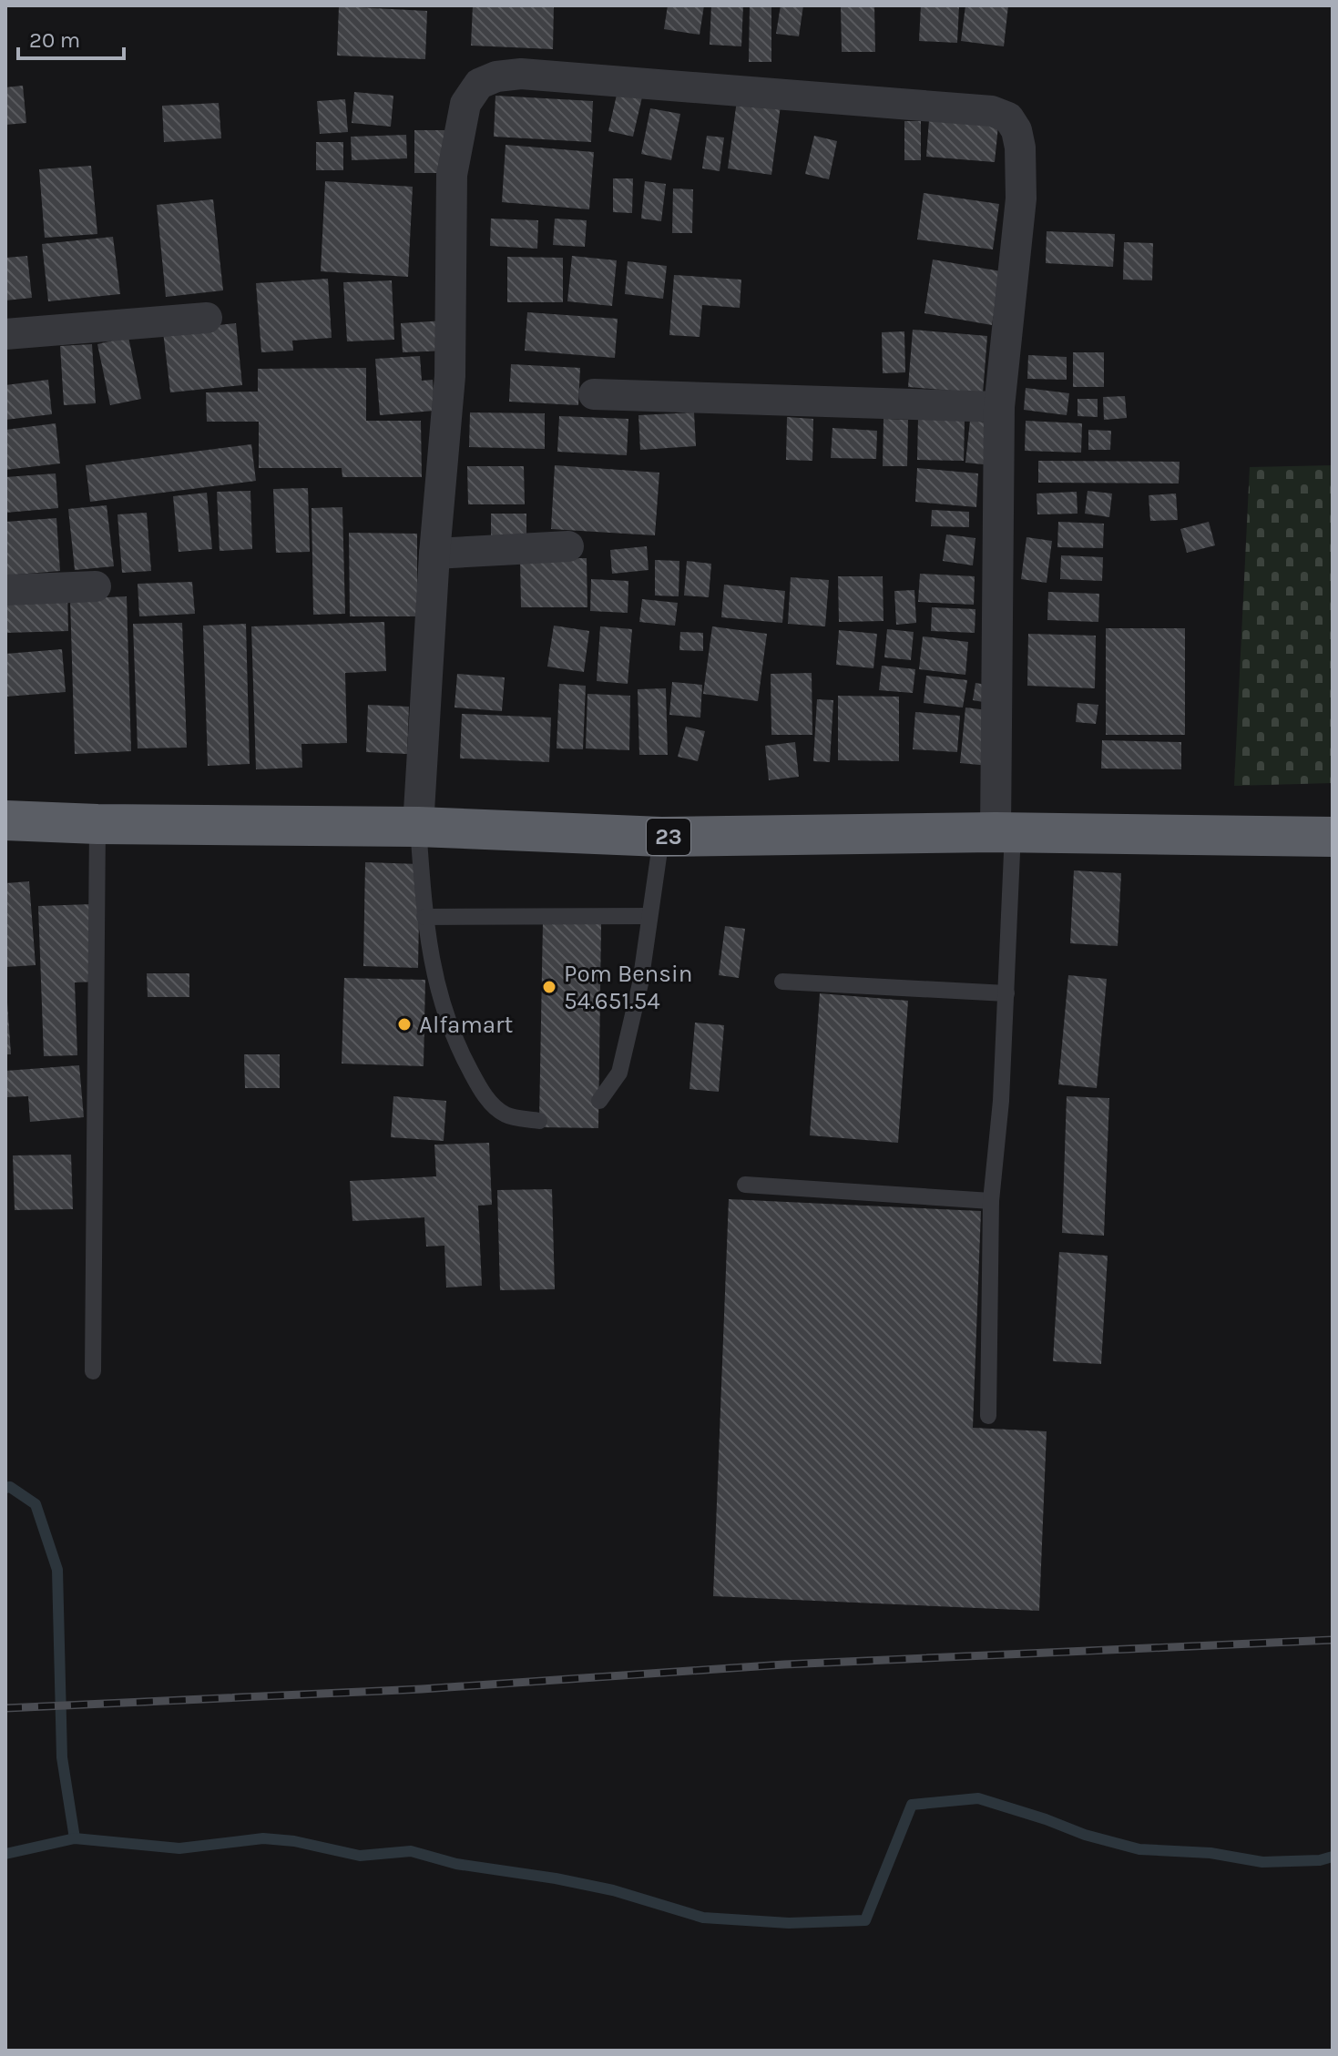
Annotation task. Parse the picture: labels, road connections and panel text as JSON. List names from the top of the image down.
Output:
{
  "streets": {
    "highway": ["23"]
  },
  "places": ["Pom Bensin 54.651.54", "Alfamart"],
  "scale_bar": "20 m"
}
